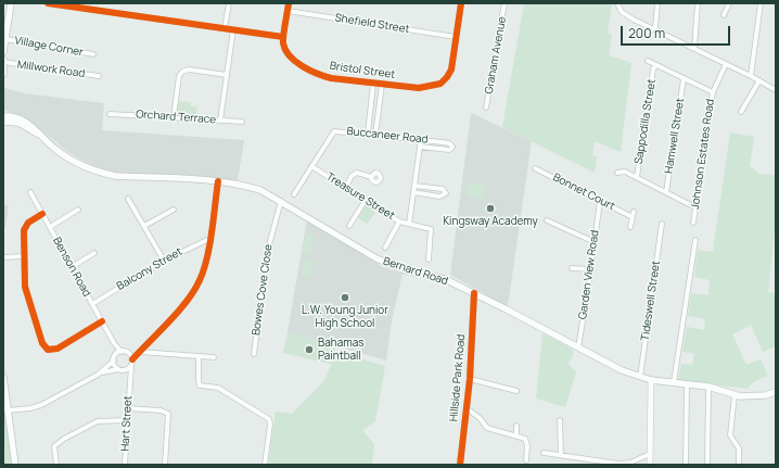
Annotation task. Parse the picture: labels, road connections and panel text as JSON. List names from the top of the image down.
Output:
{
  "streets": {
    "main road": ["Bernard Road"],
    "street": [
      "Shefield Street",
      "Village Corner",
      "Graham Avenue",
      "Millwork Road",
      "Bristol Street",
      "Orchard Terrace",
      "Sappodilla Street",
      "Buccaneer Road",
      "Hamwell Street",
      "Johnson Estates Road",
      "Bonnet Court",
      "Treasure Street",
      "Benson Road",
      "Balcony Street",
      "Garden View Road",
      "Bowes Cove Close",
      "Tideswell Street",
      "Hillside Park Road",
      "Hart Street"
    ]
  },
  "crossings": [
    ["Shefield Street", "Bristol Street"],
    ["Buccaneer Road", "Treasure Street"],
    ["Bonnet Court", "Garden View Road"],
    ["Benson Road", "Balcony Street"],
    ["Bernard Road", "Garden View Road"],
    ["Bernard Road", "Bowes Cove Close"],
    ["Bernard Road", "Tideswell Street"],
    ["Bernard Road", "Hillside Park Road"]
  ],
  "places": ["Kingsway Academy", "L.W. Young Junior High School", "Bahamas Paintball"],
  "scale_bar": "200 m"
}
